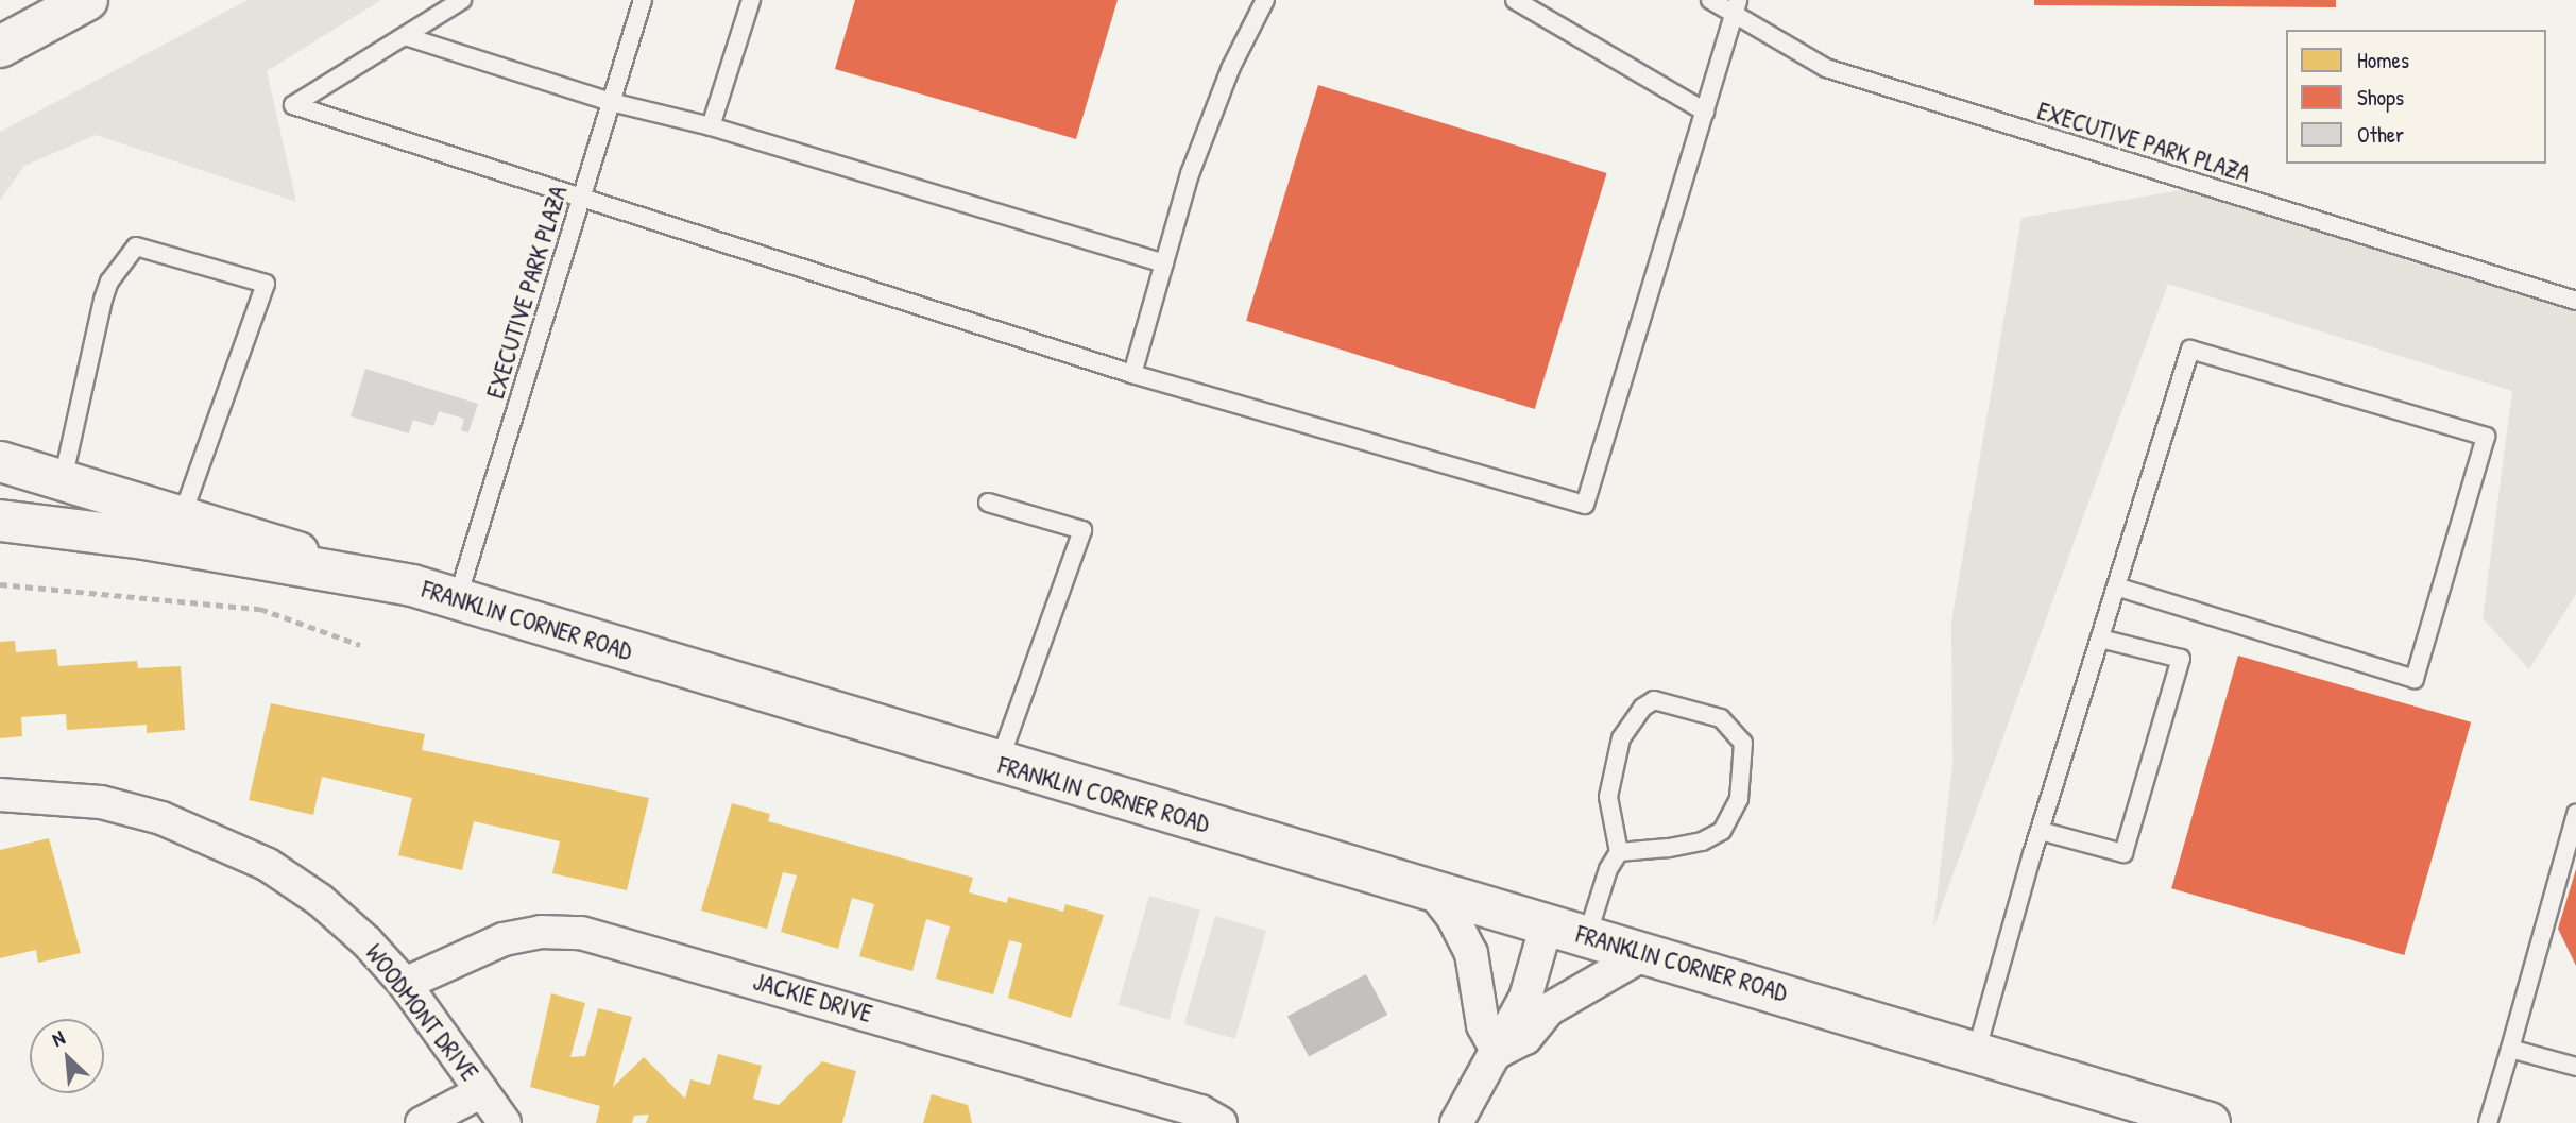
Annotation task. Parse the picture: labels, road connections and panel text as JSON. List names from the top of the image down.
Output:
{
  "streets": {
    "main road": ["FRANKLIN CORNER ROAD"],
    "street": ["JACKIE DRIVE", "WOODMONT DRIVE"],
    "lane": ["EXECUTIVE PARK PLAZA"]
  },
  "crossings": [
    ["EXECUTIVE PARK PLAZA", "FRANKLIN CORNER ROAD"],
    ["JACKIE DRIVE", "WOODMONT DRIVE"]
  ],
  "legend": ["Homes", "Shops", "Other"],
  "north": "top left"
}
